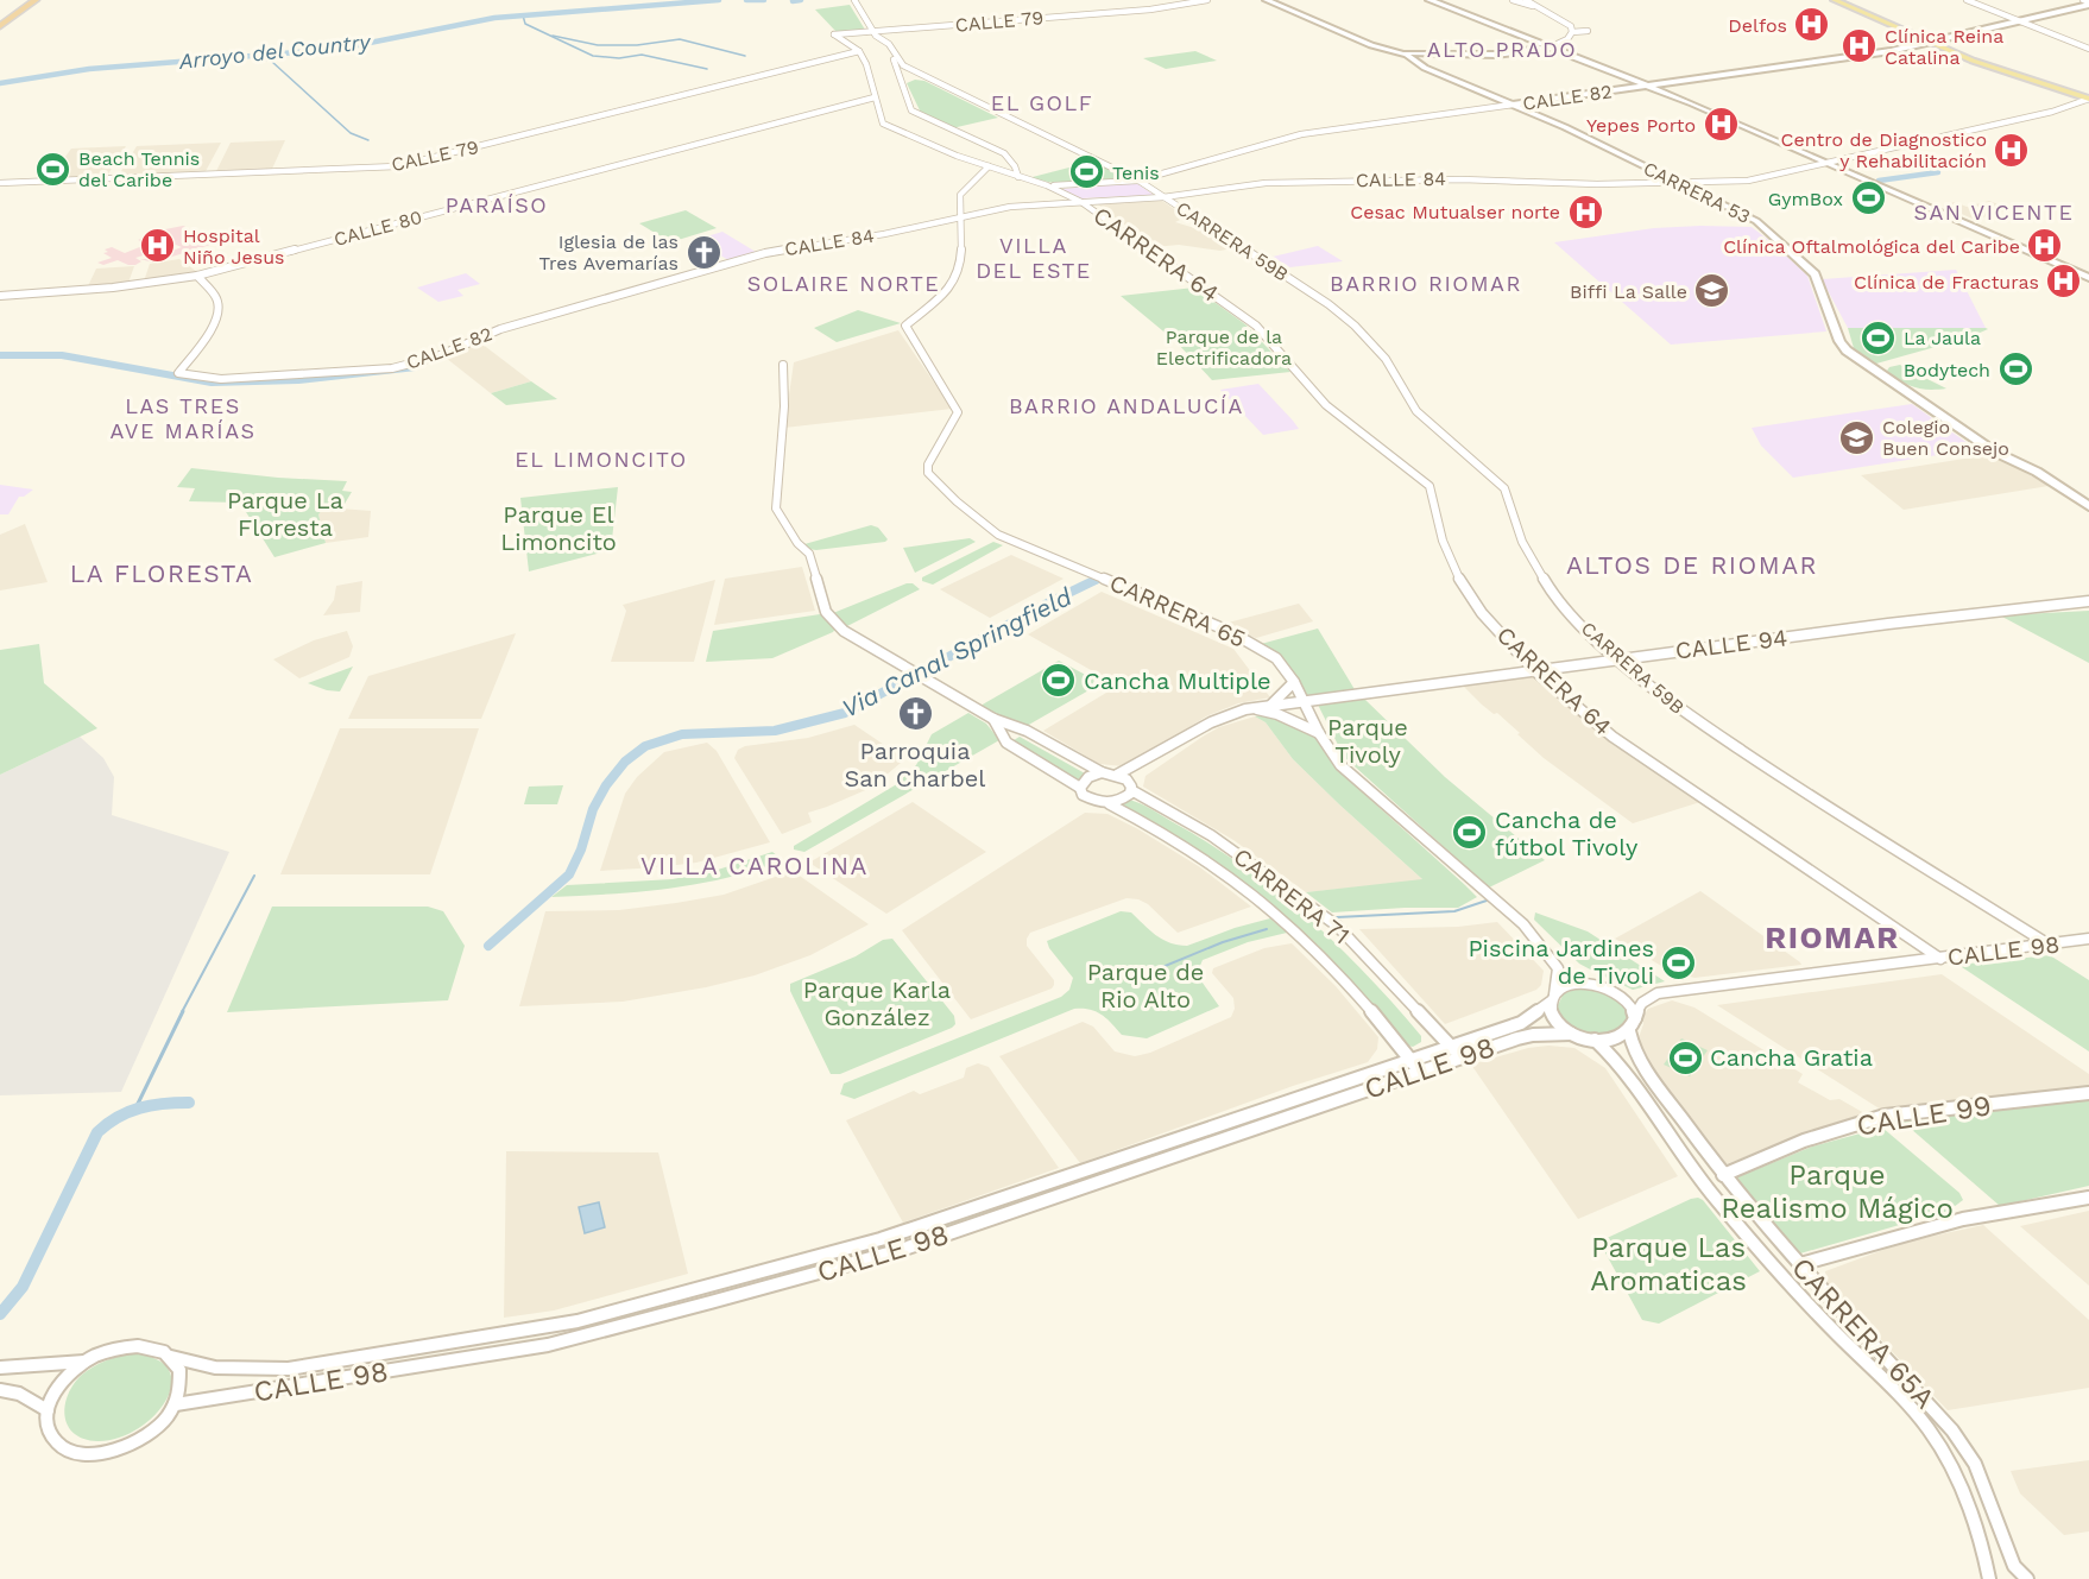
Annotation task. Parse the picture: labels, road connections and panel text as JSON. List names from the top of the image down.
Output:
{
  "streets": {
    "main road": ["CALLE 82", "CARRERA 53"],
    "street": [
      "CALLE 79",
      "CALLE 84",
      "CALLE 80",
      "CARRERA 59B",
      "CARRERA 64",
      "CARRERA 65",
      "CALLE 94",
      "CARRERA 71",
      "CALLE 98",
      "CALLE 99",
      "CARRERA 65A"
    ]
  },
  "crossings": [
    ["CALLE 79", "CARRERA 59B"],
    ["CALLE 82", "CALLE 84"],
    ["CALLE 82", "CARRERA 53"],
    ["CALLE 82", "CALLE 80"],
    ["CALLE 82", "CARRERA 59B"],
    ["CALLE 82", "CARRERA 64"],
    ["CALLE 84", "CARRERA 53"],
    ["CALLE 84", "CARRERA 59B"],
    ["CALLE 84", "CARRERA 64"],
    ["CALLE 84", "CARRERA 65"],
    ["CALLE 80", "CARRERA 64"],
    ["CARRERA 59B", "CARRERA 64"],
    ["CARRERA 59B", "CALLE 94"],
    ["CARRERA 59B", "CALLE 98"],
    ["CARRERA 64", "CARRERA 65"],
    ["CARRERA 64", "CALLE 94"],
    ["CARRERA 64", "CALLE 98"],
    ["CARRERA 65", "CALLE 94"],
    ["CARRERA 65", "CALLE 98"],
    ["CARRERA 65", "CARRERA 65A"],
    ["CALLE 94", "CARRERA 71"],
    ["CARRERA 71", "CALLE 98"],
    ["CALLE 98", "CARRERA 65A"],
    ["CALLE 99", "CARRERA 65A"]
  ],
  "districts": [
    "ALTO PRADO",
    "EL GOLF",
    "PARAÍSO",
    "SAN VICENTE",
    "VILLA DEL ESTE",
    "SOLAIRE NORTE",
    "BARRIO RIOMAR",
    "LAS TRES AVE MARÍAS",
    "BARRIO ANDALUCÍA",
    "EL LIMONCITO",
    "ALTOS DE RIOMAR",
    "LA FLORESTA",
    "VILLA CAROLINA",
    "RIOMAR"
  ],
  "water": ["Arroyo del Country", "Via Canal Springfield"],
  "parks": [
    "Parque de la Electrificadora",
    "Parque La Floresta",
    "Parque El Limoncito",
    "Parque Tivoly",
    "Parque de Rio Alto",
    "Parque Karla González",
    "Parque Realismo Mágico",
    "Parque Las Aromaticas"
  ],
  "places": {
    "hospital": [
      "Delfos",
      "Clínica Reina Catalina",
      "Yepes Porto",
      "Centro de Diagnostico y Rehabilitación",
      "Cesac Mutualser norte",
      "Hospital Niño Jesus",
      "Clínica Oftalmológica del Caribe",
      "Clínica de Fracturas"
    ],
    "sports": [
      "Beach Tennis del Caribe",
      "Tenis",
      "GymBox",
      "La Jaula",
      "Bodytech",
      "Cancha Multiple",
      "Cancha de fútbol Tivoly",
      "Piscina Jardines de Tivoli",
      "Cancha Gratia"
    ],
    "church": ["Iglesia de las Tres Avemarías", "Parroquia San Charbel"],
    "school or university": ["Biffi La Salle", "Colegio Buen Consejo"]
  }
}
